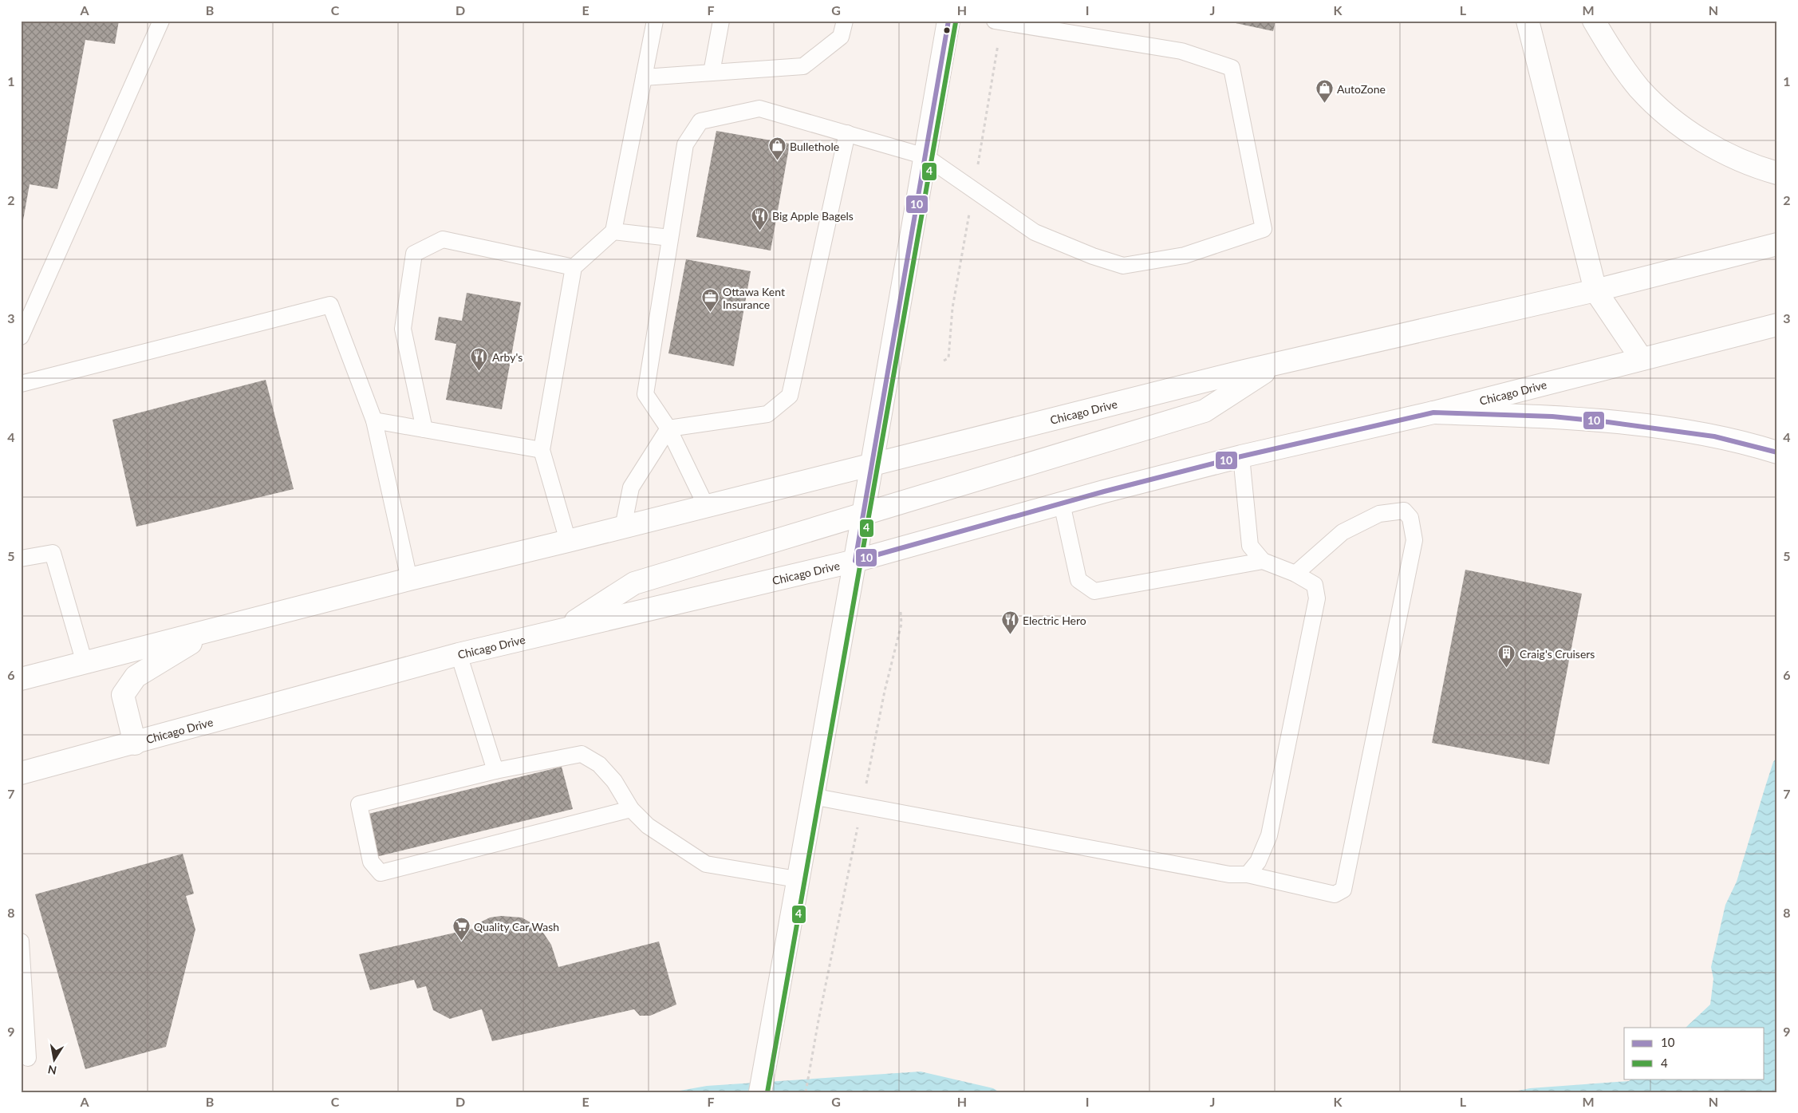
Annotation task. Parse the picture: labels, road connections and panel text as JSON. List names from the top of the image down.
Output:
{
  "streets": {
    "main road": ["Chicago Drive"]
  },
  "places": {
    "shop": ["AutoZone", "Bullethole"],
    "restaurant": ["Big Apple Bagels", "Arby's", "Electric Hero"],
    "office": ["Ottawa Kent Insurance"],
    "building": ["Craig's Cruisers"],
    "supermarket": ["Quality Car Wash"]
  },
  "lines": ["transit line 10", "transit line 4"],
  "legend": ["10", "4"],
  "north": "bottom",
  "grid": {
    "columns": [
      "A",
      "B",
      "C",
      "D",
      "E",
      "F",
      "G",
      "H",
      "I",
      "J",
      "K",
      "L",
      "M",
      "N"
    ],
    "rows": [
      "1",
      "2",
      "3",
      "4",
      "5",
      "6",
      "7",
      "8",
      "9"
    ]
  }
}
